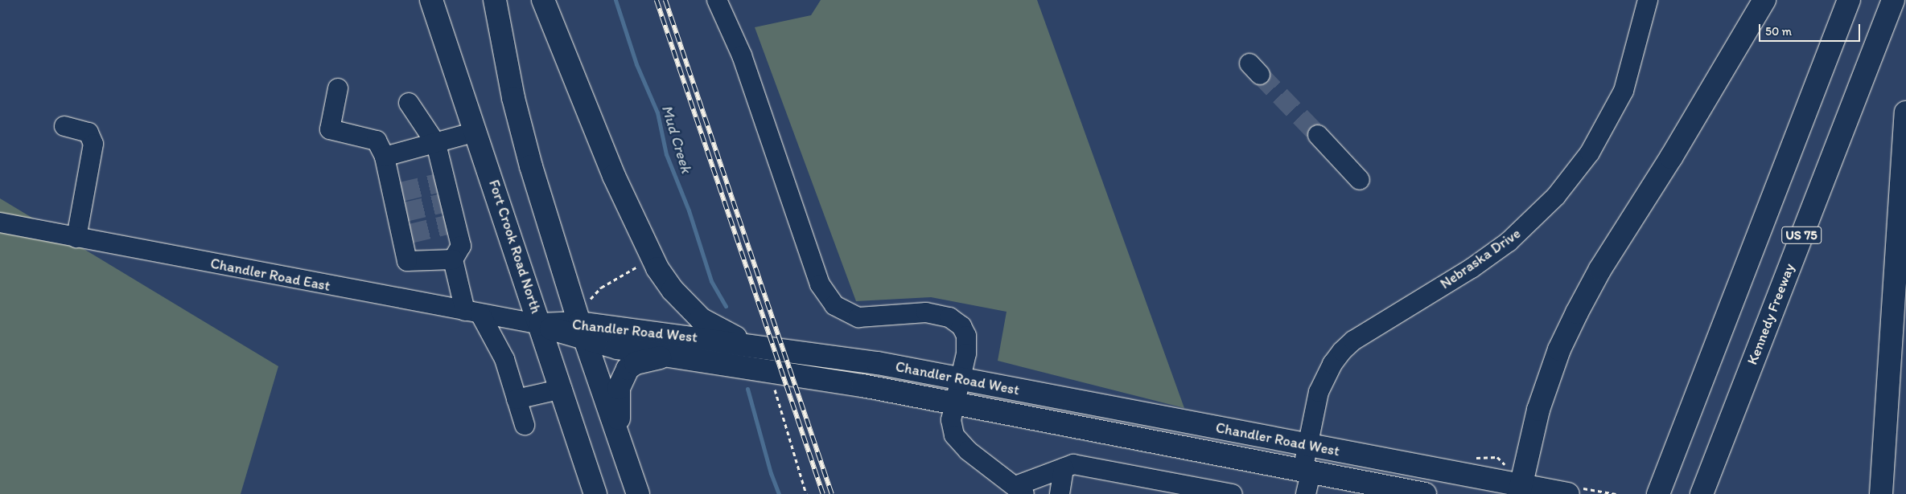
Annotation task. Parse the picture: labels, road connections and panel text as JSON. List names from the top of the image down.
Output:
{
  "streets": {
    "main road": [
      "US 75",
      "Fort Crook Road North",
      "Kennedy Freeway",
      "Chandler Road West"
    ],
    "street": ["Nebraska Drive", "Chandler Road East"]
  },
  "crossings": [
    ["Fort Crook Road North", "Chandler Road East"],
    ["Fort Crook Road North", "Chandler Road West"],
    ["Nebraska Drive", "Chandler Road West"],
    ["Chandler Road East", "Chandler Road West"]
  ],
  "water": ["Mud Creek"],
  "scale_bar": "50 m"
}
